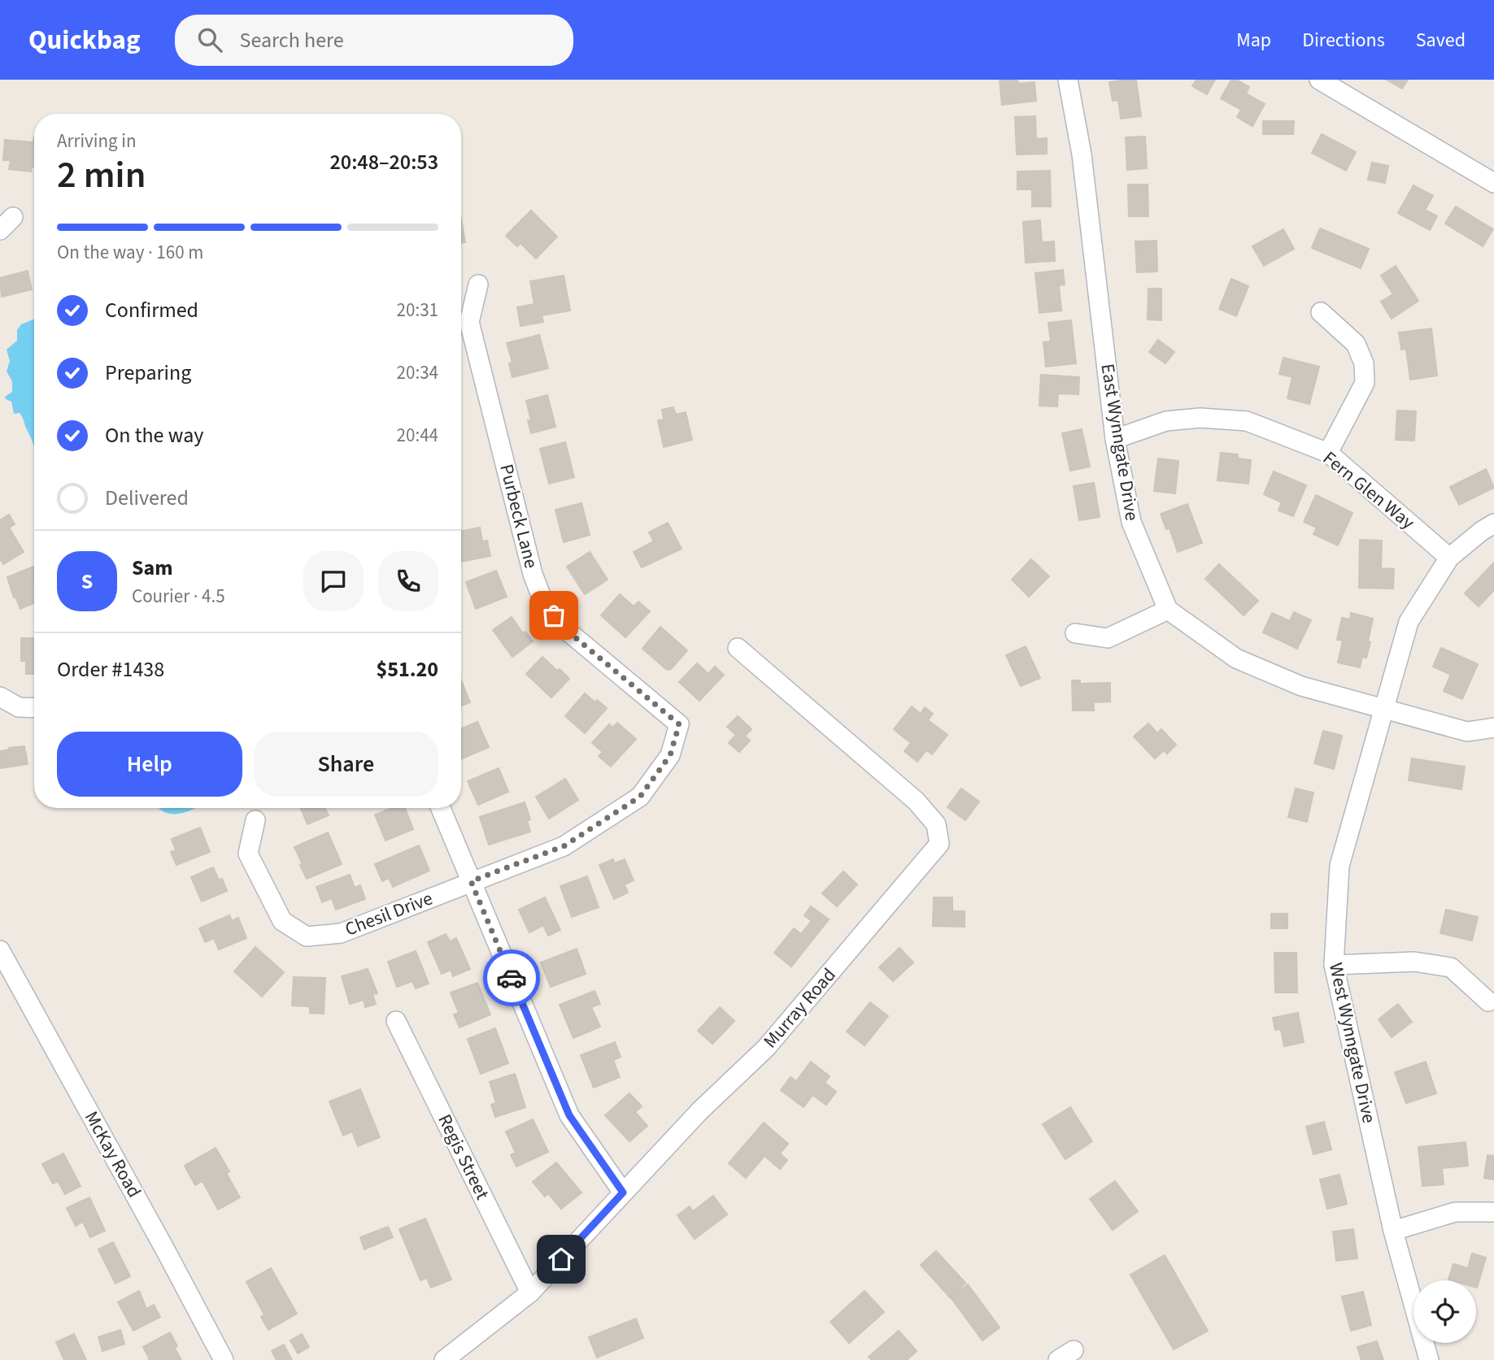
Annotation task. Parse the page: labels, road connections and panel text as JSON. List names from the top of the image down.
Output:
{
  "streets": {
    "street": [
      "East Wynngate Drive",
      "Fern Glen Way",
      "Purbeck Lane",
      "Chesil Drive",
      "Murray Road",
      "West Wynngate Drive",
      "McKay Road",
      "Regis Street"
    ]
  },
  "crossings": [
    ["East Wynngate Drive", "Fern Glen Way"],
    ["Fern Glen Way", "West Wynngate Drive"],
    ["Purbeck Lane", "Chesil Drive"],
    ["Murray Road", "Regis Street"]
  ],
  "page": {
    "header": "Quickbag",
    "search": "Search here",
    "nav": ["Map", "Directions", "Saved"],
    "heading": ["2 min", "Arriving in", "20:48–20:53"],
    "panel": [
      "Sam",
      "Courier · 4.5",
      "Order #1438",
      "$51.20"
    ],
    "bar": "On the way · 160 m",
    "list": [
      ["Confirmed", "20:31"],
      ["Preparing", "20:34"],
      ["On the way", "20:44"],
      "Delivered"
    ],
    "round": "S",
    "buttons": ["Help", "Share"]
  }
}
